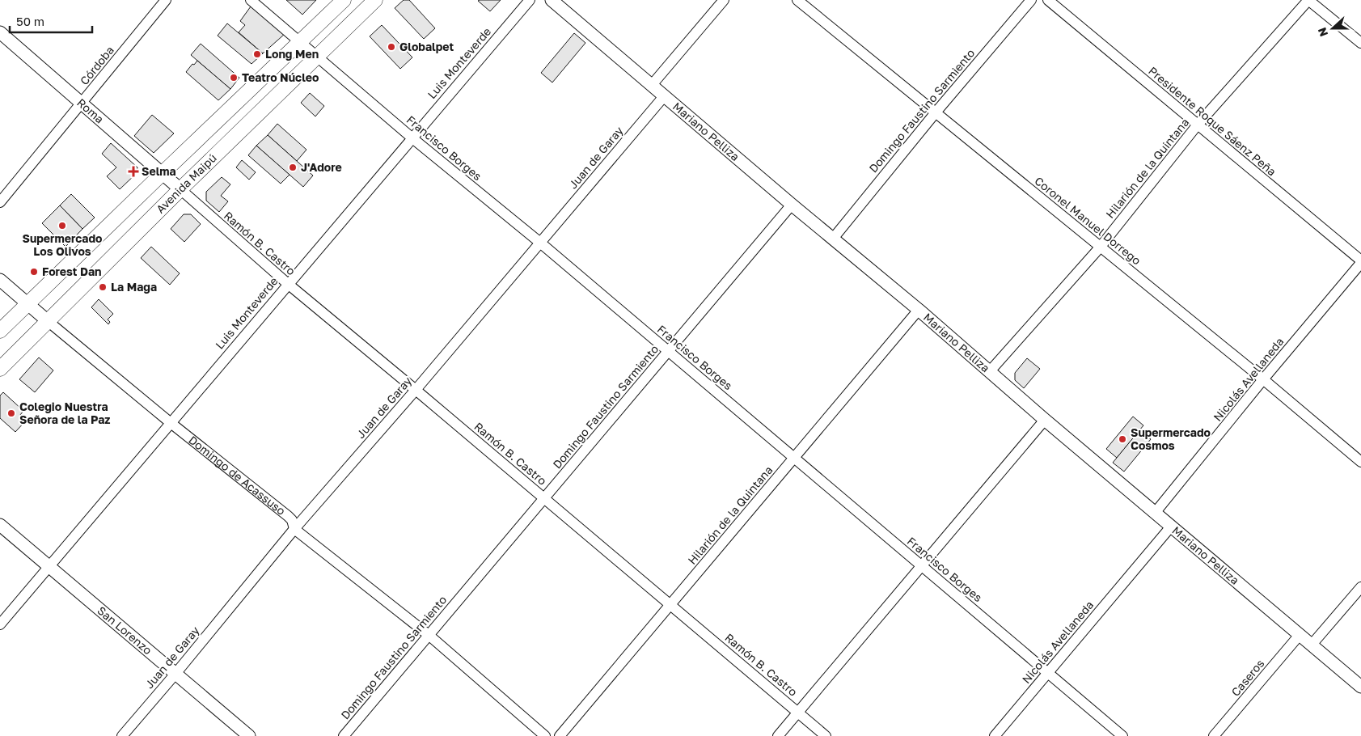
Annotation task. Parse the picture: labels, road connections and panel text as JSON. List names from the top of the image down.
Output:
{
  "streets": {
    "main road": ["Avenida Maipú"],
    "street": [
      "Luis Monteverde",
      "Córdoba",
      "Roma",
      "Domingo Faustino Sarmiento",
      "Presidente Roque Sáenz Peña",
      "Mariano Pelliza",
      "Francisco Borges",
      "Juan de Garay",
      "Hilarión de la Quintana",
      "Coronel Manuel Dorrego",
      "Ramón B. Castro",
      "Nicolás Avellaneda",
      "Domingo de Acassuso",
      "San Lorenzo",
      "Caseros"
    ]
  },
  "crossings": [
    ["Luis Monteverde", "Francisco Borges"],
    ["Luis Monteverde", "Ramón B. Castro"],
    ["Luis Monteverde", "Domingo de Acassuso"],
    ["Luis Monteverde", "San Lorenzo"],
    ["Córdoba", "Roma"],
    ["Roma", "Avenida Maipú"],
    ["Roma", "Ramón B. Castro"],
    ["Domingo Faustino Sarmiento", "Mariano Pelliza"],
    ["Domingo Faustino Sarmiento", "Francisco Borges"],
    ["Domingo Faustino Sarmiento", "Coronel Manuel Dorrego"],
    ["Domingo Faustino Sarmiento", "Ramón B. Castro"],
    ["Domingo Faustino Sarmiento", "Domingo de Acassuso"],
    ["Presidente Roque Sáenz Peña", "Hilarión de la Quintana"],
    ["Presidente Roque Sáenz Peña", "Nicolás Avellaneda"],
    ["Mariano Pelliza", "Juan de Garay"],
    ["Mariano Pelliza", "Hilarión de la Quintana"],
    ["Mariano Pelliza", "Nicolás Avellaneda"],
    ["Mariano Pelliza", "Caseros"],
    ["Francisco Borges", "Juan de Garay"],
    ["Francisco Borges", "Hilarión de la Quintana"],
    ["Francisco Borges", "Avenida Maipú"],
    ["Francisco Borges", "Nicolás Avellaneda"],
    ["Juan de Garay", "Ramón B. Castro"],
    ["Juan de Garay", "Domingo de Acassuso"],
    ["Juan de Garay", "San Lorenzo"],
    ["Hilarión de la Quintana", "Coronel Manuel Dorrego"],
    ["Hilarión de la Quintana", "Ramón B. Castro"],
    ["Avenida Maipú", "Ramón B. Castro"],
    ["Avenida Maipú", "Domingo de Acassuso"],
    ["Coronel Manuel Dorrego", "Nicolás Avellaneda"]
  ],
  "places": {
    "other": [
      "Globalpet",
      "Long Men",
      "Teatro Núcleo",
      "J'Adore",
      "Supermercado Los Olivos",
      "Forest Dan",
      "La Maga",
      "Colegio Nuestra Señora de la Paz",
      "Supermercado Cosmos"
    ],
    "health": ["Selma"]
  },
  "scale_bar": "50 m",
  "north": "left"
}
